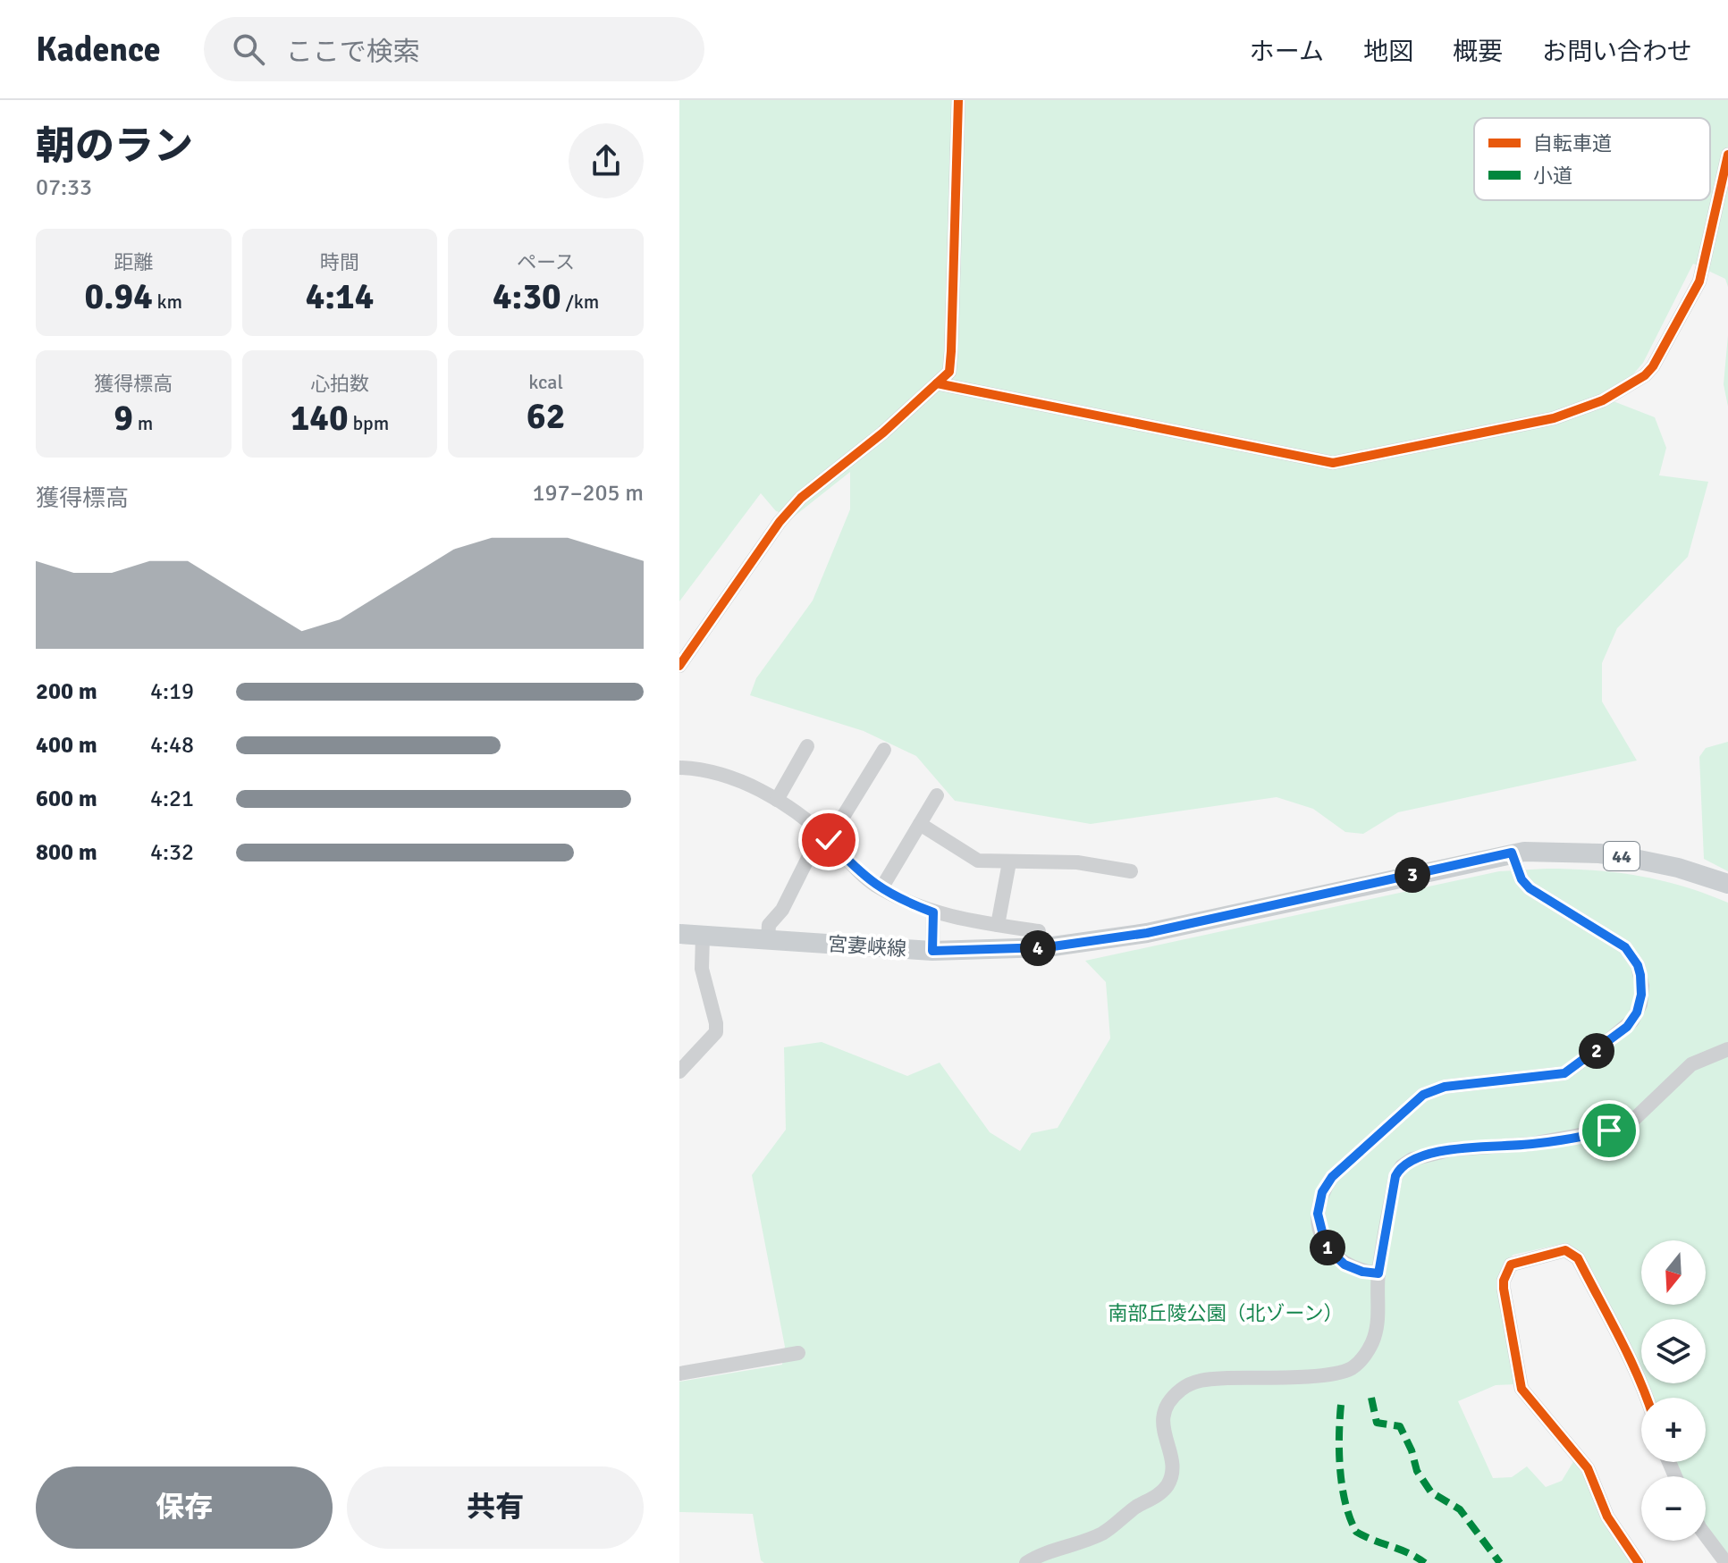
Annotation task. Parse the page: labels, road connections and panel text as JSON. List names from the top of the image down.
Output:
{
  "streets": {
    "main road": ["44", "宮妻峡線"]
  },
  "parks": ["南部丘陵公園（北ゾーン）"],
  "legend": ["自転車道", "小道"],
  "north": "bottom",
  "page": {
    "header": "Kadence",
    "search": "ここで検索",
    "nav": [
      "ホーム",
      "地図",
      "概要",
      "お問い合わせ"
    ],
    "heading": ["朝のラン", "07:33"],
    "stats": [
      ["距離", "0.94 km"],
      ["時間", "4:14"],
      ["ペース", "4:30 /km"],
      ["獲得標高", "9 m"],
      ["心拍数", "140 bpm"],
      ["kcal", "62"]
    ],
    "chart": ["獲得標高", "197–205 m"],
    "list": [
      {
        "name": "200 m",
        "note": "4:19"
      },
      {
        "name": "400 m",
        "note": "4:48"
      },
      {
        "name": "600 m",
        "note": "4:21"
      },
      {
        "name": "800 m",
        "note": "4:32"
      }
    ],
    "pins": [
      "3",
      "4",
      "2",
      "1"
    ],
    "map_buttons": ["+", "−"],
    "buttons": ["保存", "共有"]
  }
}
